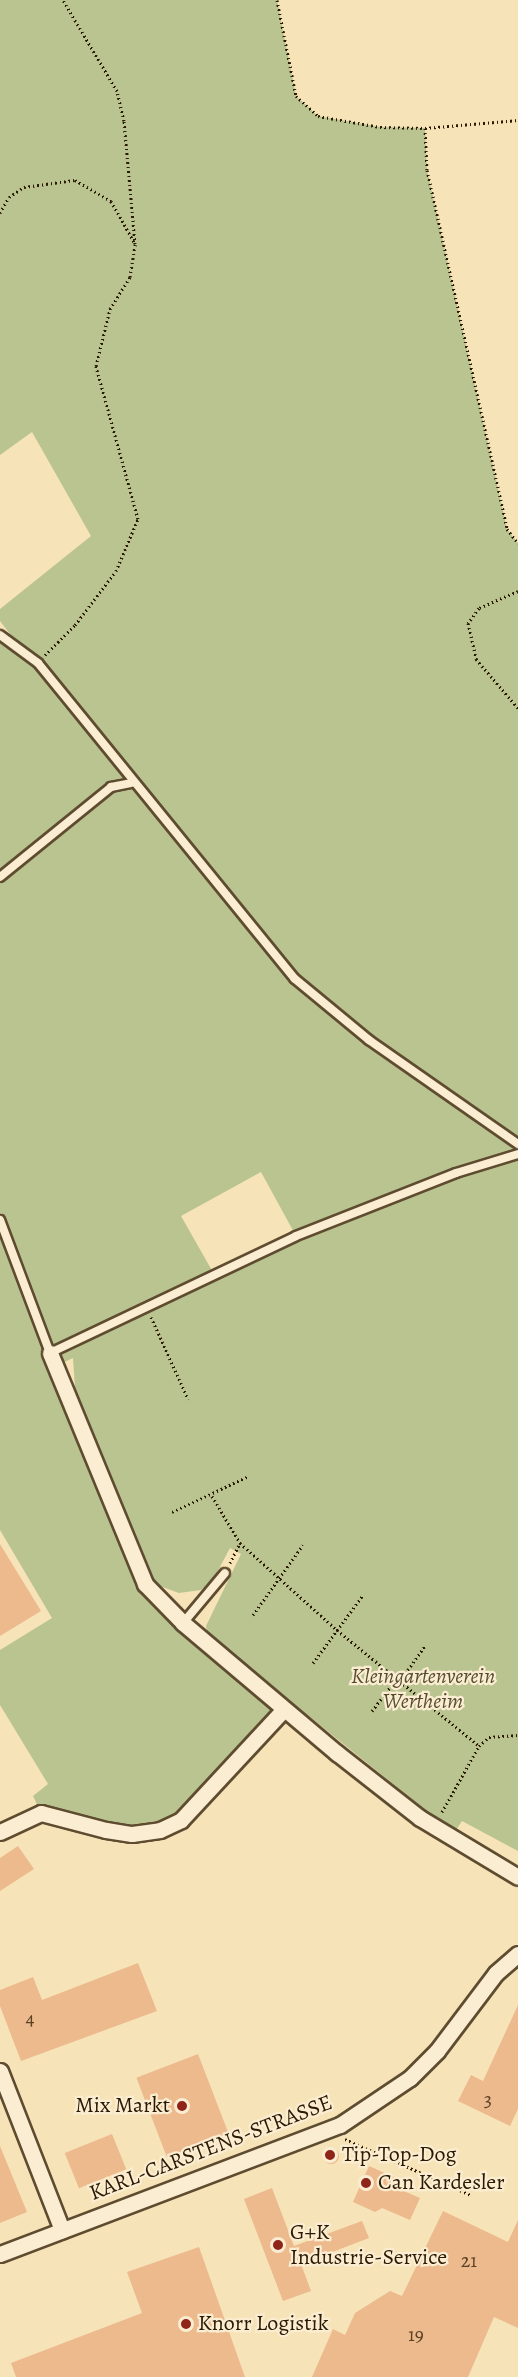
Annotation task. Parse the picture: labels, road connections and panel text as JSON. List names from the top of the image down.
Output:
{
  "streets": {
    "street": ["KARL-CARSTENS-STRASSE"]
  },
  "parks": ["Kleingartenverein Wertheim"],
  "places": [
    "Mix Markt",
    "Tip-Top-Dog",
    "Can Kardesler",
    "G+K Industrie-Service",
    "Knorr Logistik"
  ],
  "house_numbers": [
    "4",
    "3",
    "21",
    "19"
  ]
}
